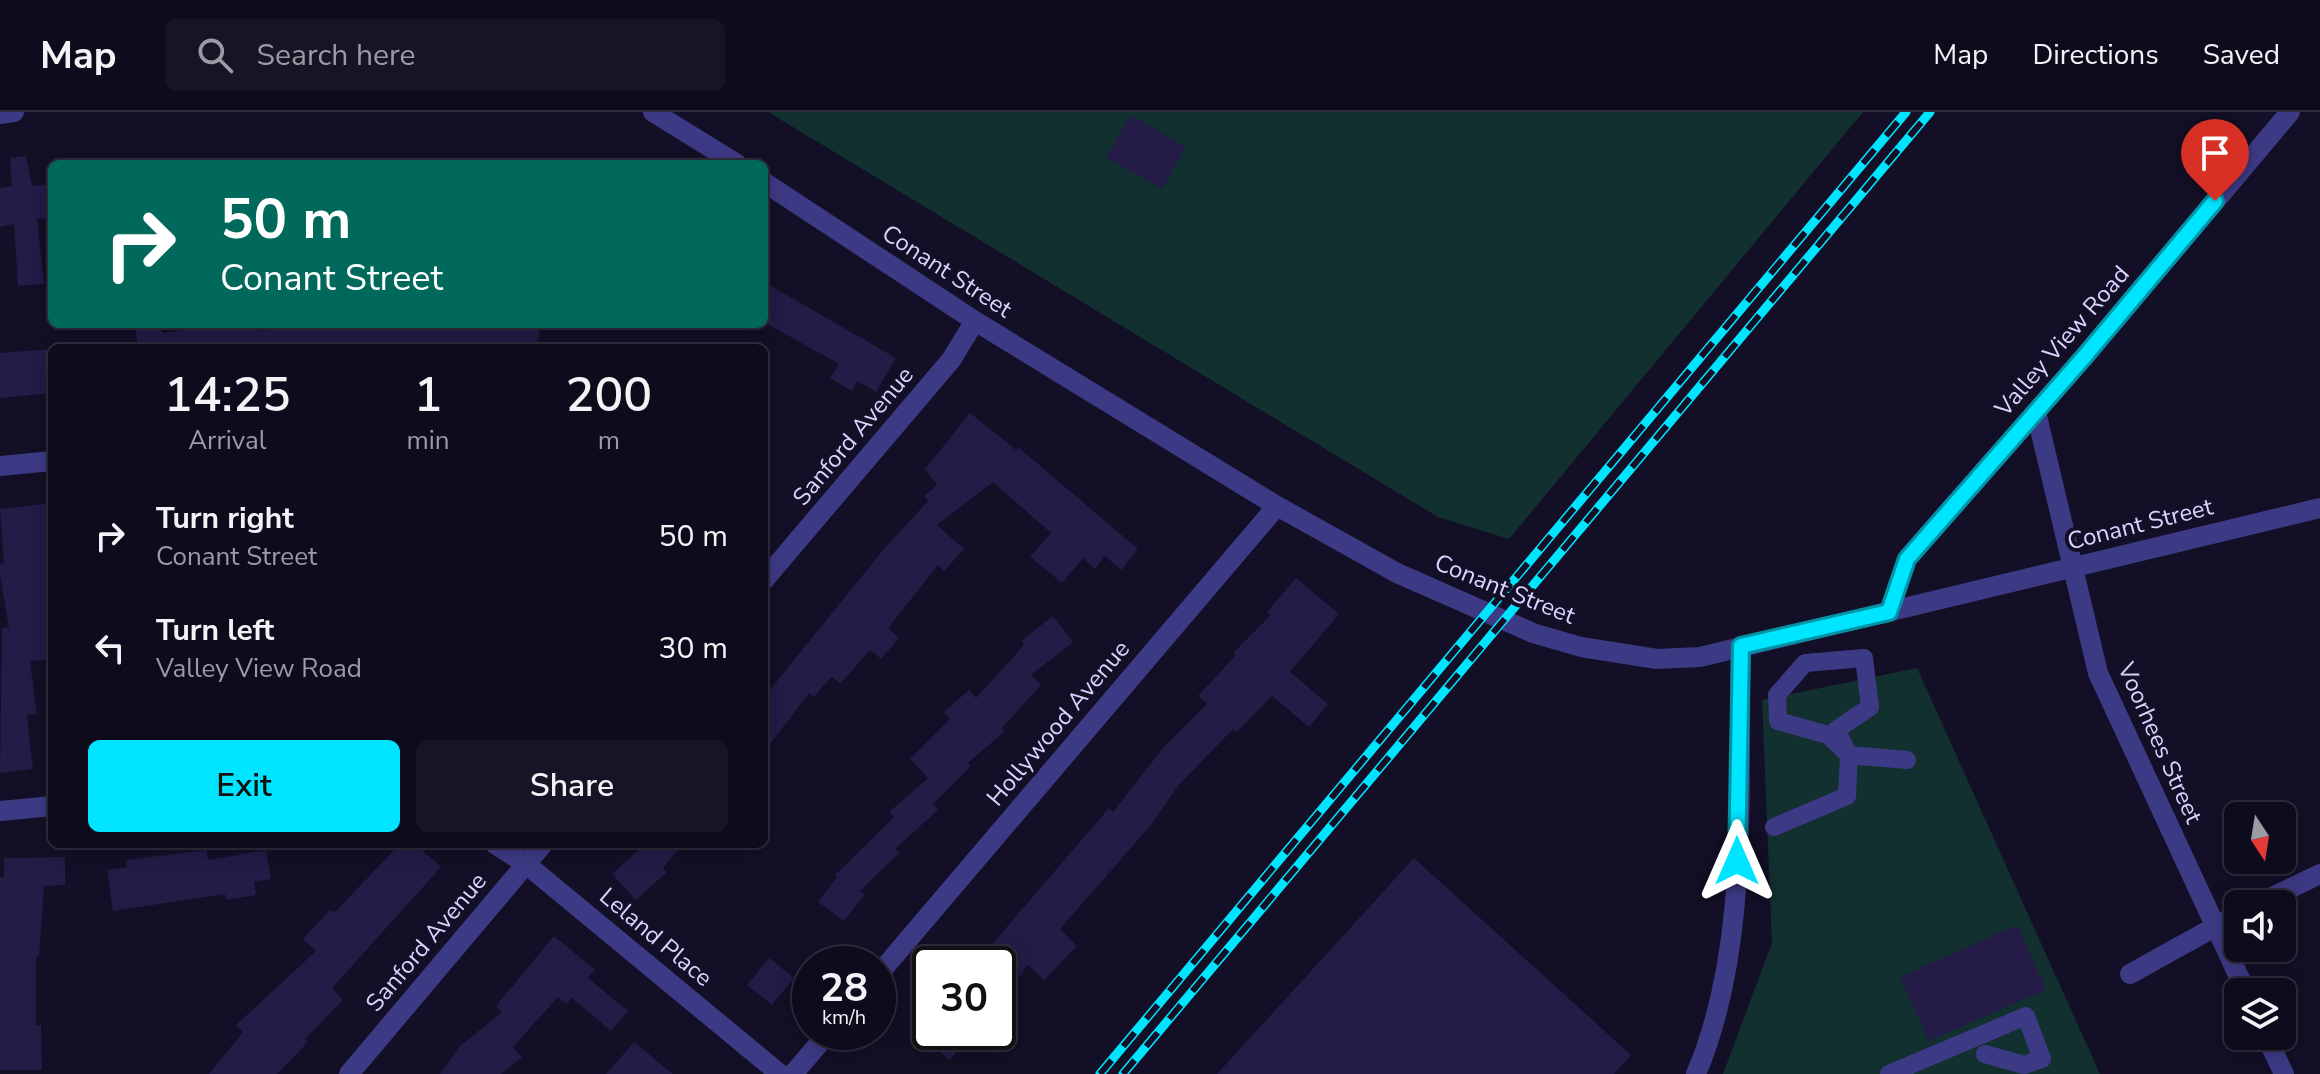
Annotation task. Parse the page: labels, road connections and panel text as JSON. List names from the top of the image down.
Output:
{
  "streets": {
    "street": [
      "Conant Street",
      "Valley View Road",
      "Sanford Avenue",
      "Hollywood Avenue",
      "Voorhees Street",
      "Leland Place"
    ]
  },
  "crossings": [
    ["Conant Street", "Valley View Road"],
    ["Conant Street", "Sanford Avenue"],
    ["Conant Street", "Hollywood Avenue"],
    ["Conant Street", "Voorhees Street"],
    ["Valley View Road", "Voorhees Street"],
    ["Sanford Avenue", "Leland Place"]
  ],
  "north": "bottom",
  "page": {
    "header": "Map",
    "search": "Search here",
    "nav": ["Map", "Directions", "Saved"],
    "turn": ["50 m", "Conant Street"],
    "eta": [
      "14:25",
      "Arrival",
      "1",
      "min",
      "200",
      "m"
    ],
    "list": [
      {
        "name": "Turn right",
        "note": "Conant Street",
        "value": "50 m"
      },
      {
        "name": "Turn left",
        "note": "Valley View Road",
        "value": "30 m"
      }
    ],
    "buttons": ["Exit", "Share"],
    "speed": "28 km/h",
    "limit": "30"
  }
}
